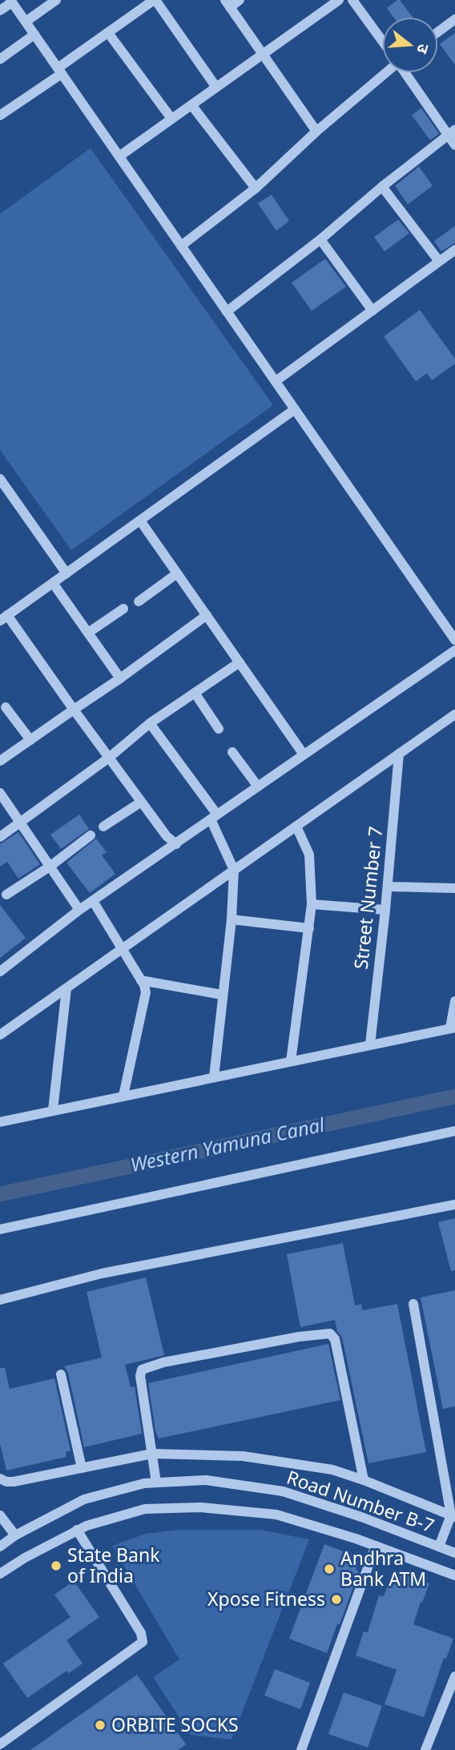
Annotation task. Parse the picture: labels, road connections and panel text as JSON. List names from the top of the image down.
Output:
{
  "streets": {
    "street": ["Street Number 7", "Road Number B-7"]
  },
  "water": ["Western Yamuna Canal"],
  "places": [
    "State Bank of India",
    "Andhra Bank ATM",
    "Xpose Fitness",
    "ORBITE SOCKS"
  ],
  "north": "right"
}
